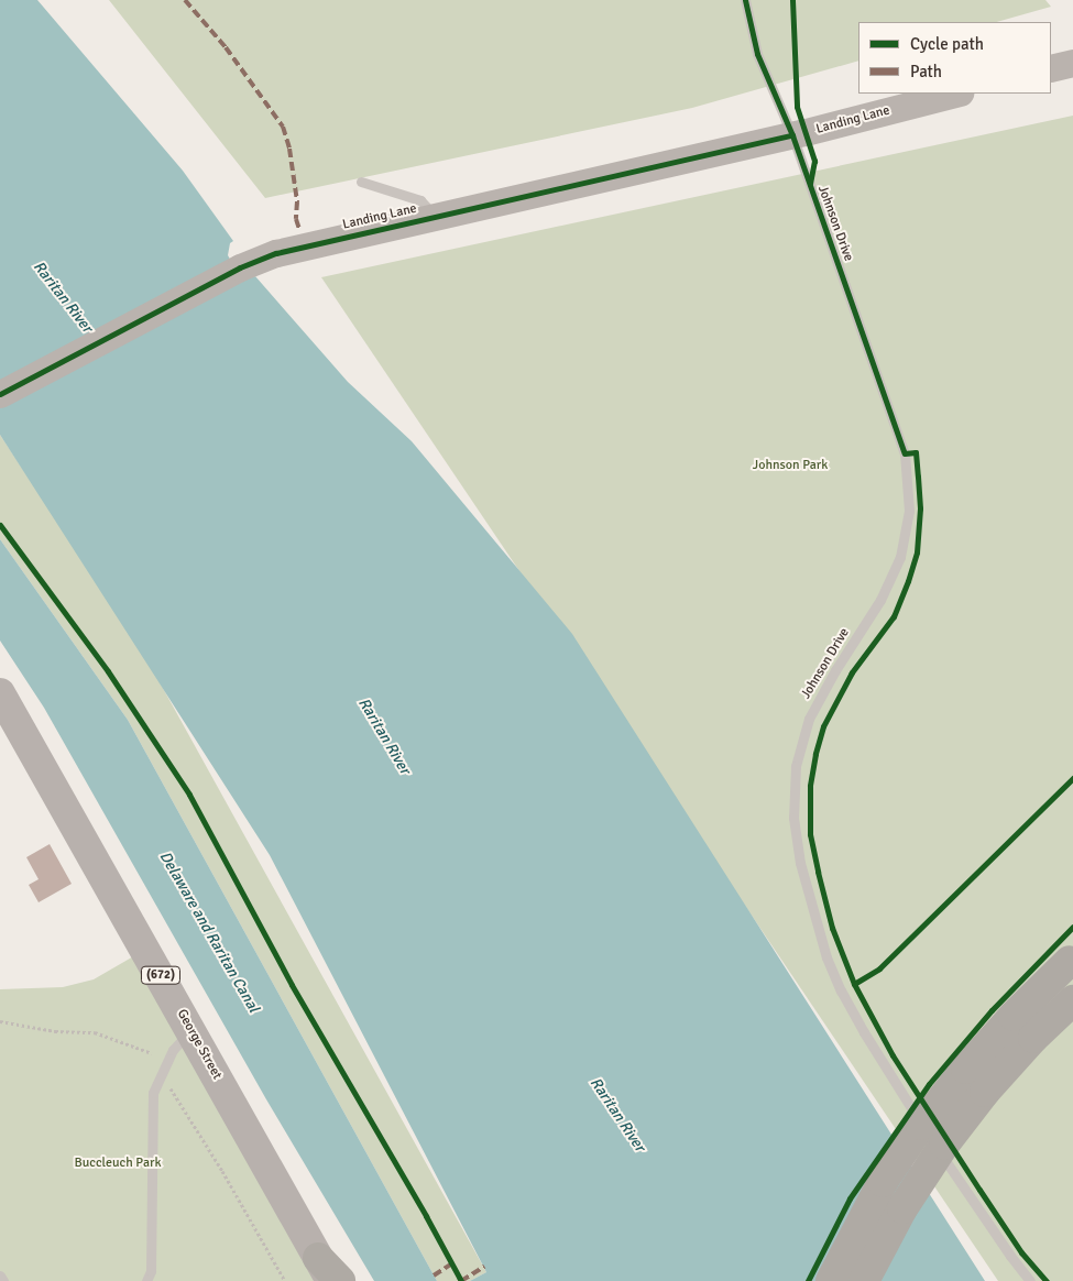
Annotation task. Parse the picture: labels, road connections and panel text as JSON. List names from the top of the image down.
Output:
{
  "streets": {
    "main road": ["(672)", "George Street"],
    "street": ["Landing Lane"],
    "lane": ["Johnson Drive"]
  },
  "crossings": [
    ["Landing Lane", "Johnson Drive"]
  ],
  "water": ["Raritan River", "Delaware and Raritan Canal"],
  "parks": ["Johnson Park", "Buccleuch Park"],
  "legend": ["Cycle path", "Path"]
}
